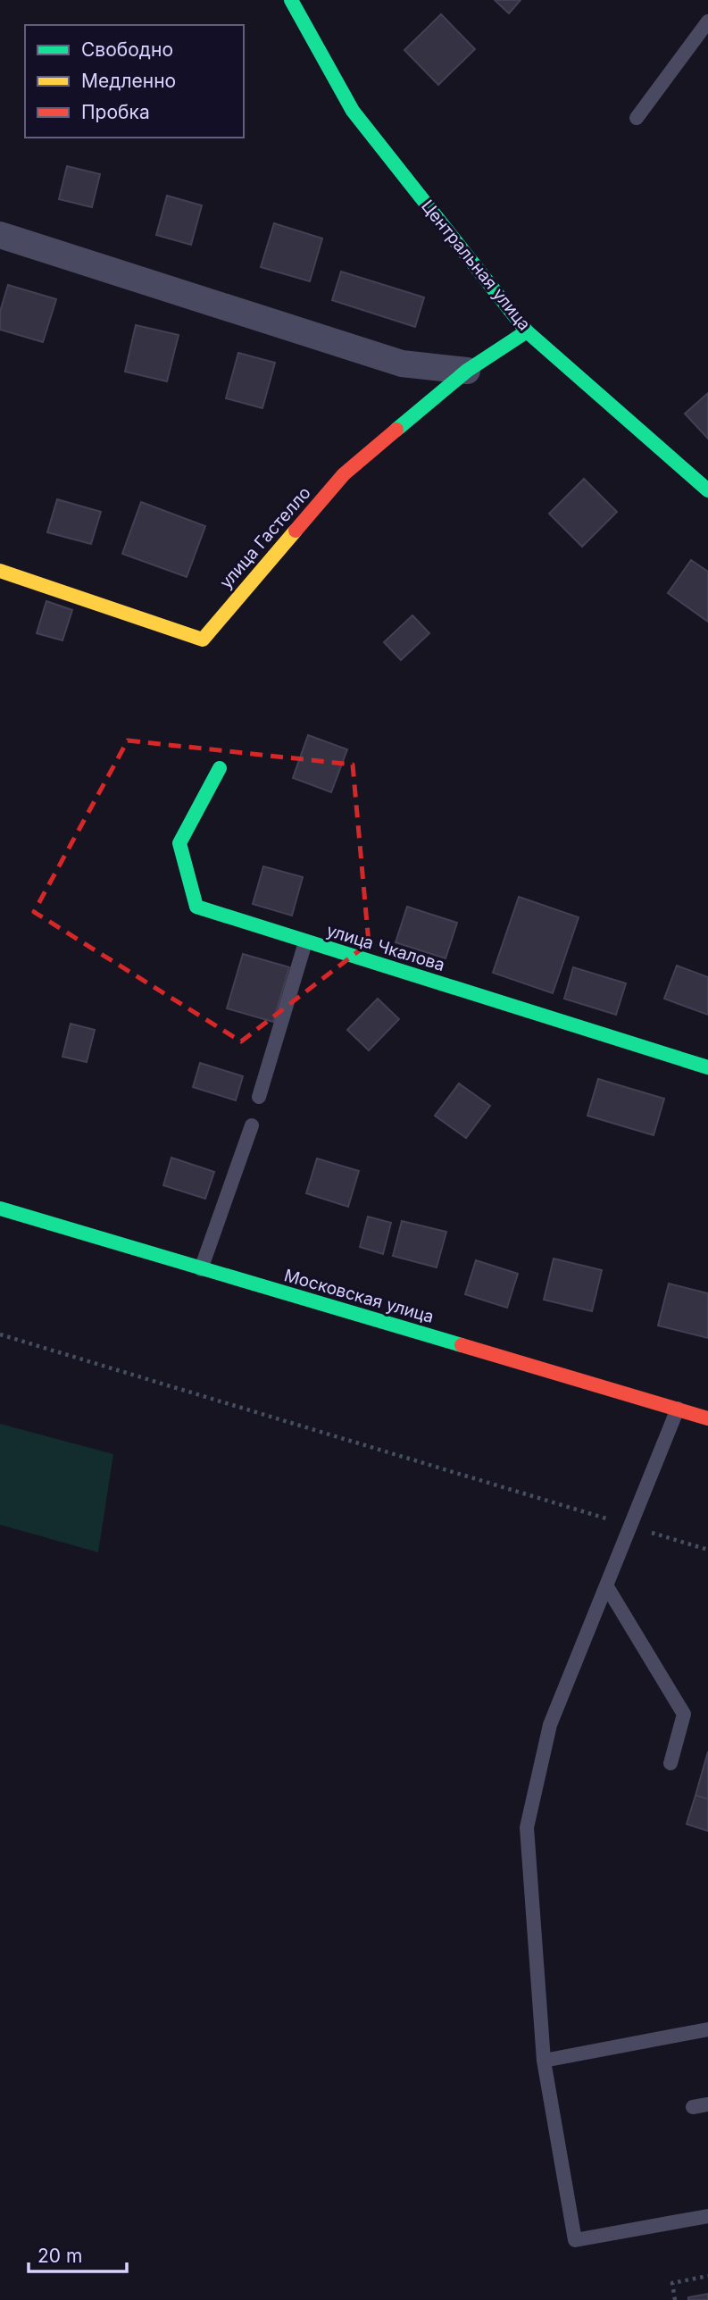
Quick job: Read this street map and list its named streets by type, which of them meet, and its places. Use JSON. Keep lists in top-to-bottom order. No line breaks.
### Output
{"streets":{"street":["Центральная улица","улица Гастелло","улица Чкалова","Московская улица"]},"crossings":[["Центральная улица","улица Гастелло"]],"legend":["Свободно","Медленно","Пробка"],"scale_bar":"20 m"}
